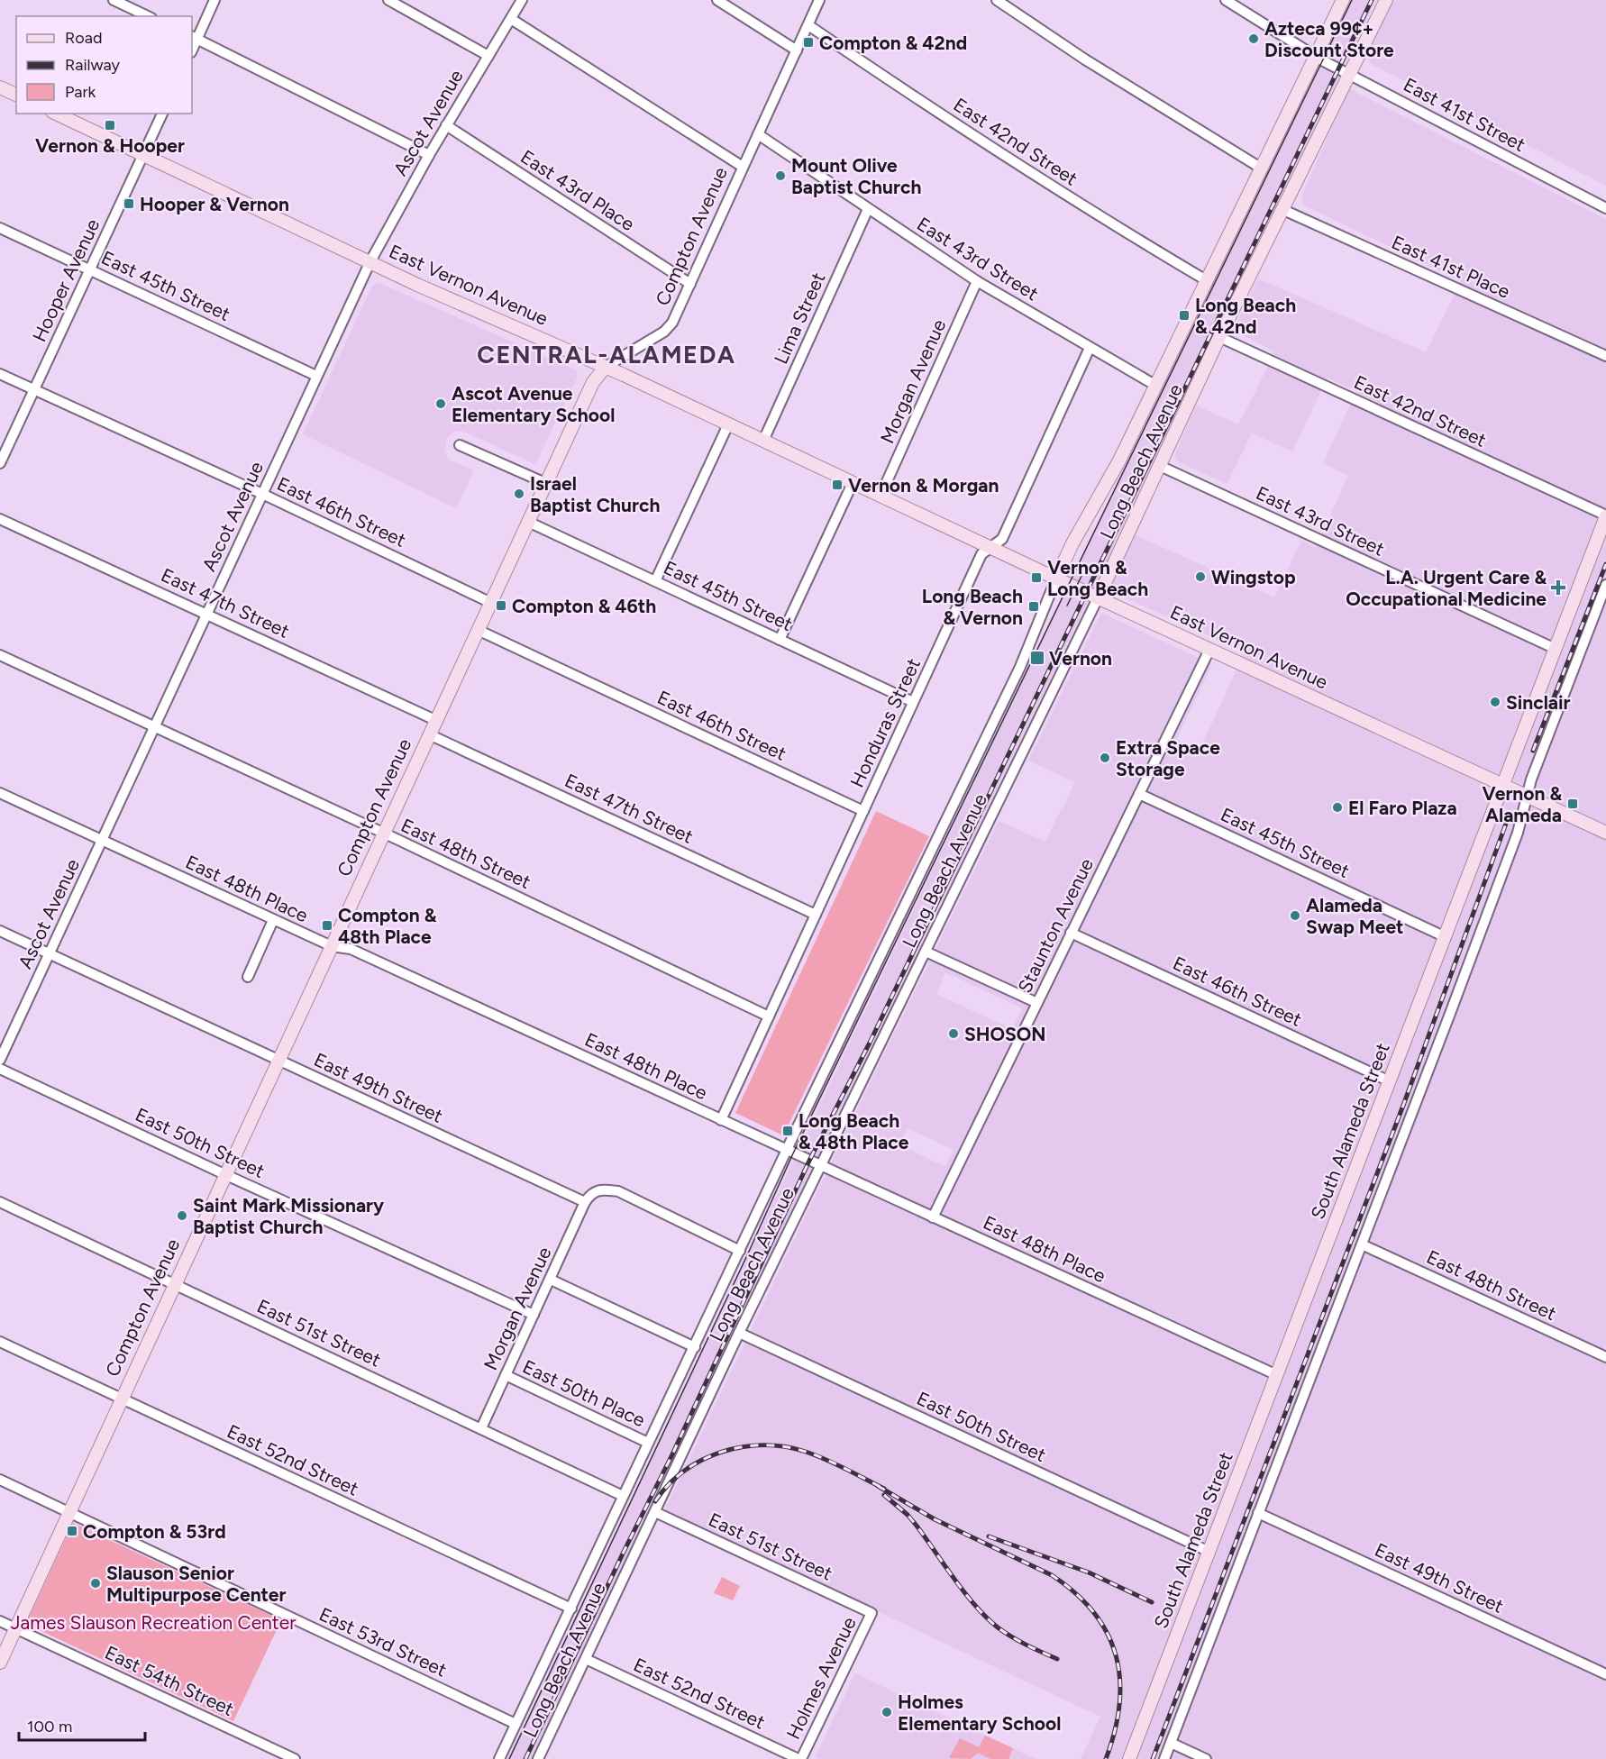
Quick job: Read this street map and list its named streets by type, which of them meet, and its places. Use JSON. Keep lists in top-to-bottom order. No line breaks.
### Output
{"streets":{"main road":["Compton Avenue","East Vernon Avenue","Long Beach Avenue","South Alameda Street"],"street":["East 41st Street","Ascot Avenue","East 42nd Street","East 43rd Place","East 43rd Street","East 41st Place","Hooper Avenue","East 45th Street","Lima Street","Morgan Avenue","East 46th Street","East 47th Street","Honduras Street","East 48th Street","East 48th Place","Staunton Avenue","East 49th Street","East 50th Street","East 51st Street","East 50th Place","East 52nd Street","East 53rd Street","Holmes Avenue","East 54th Street"]},"crossings":[["East 41st Street","Long Beach Avenue"],["Ascot Avenue","East 43rd Place"],["Ascot Avenue","East Vernon Avenue"],["Ascot Avenue","East 45th Street"],["Ascot Avenue","East 46th Street"],["Ascot Avenue","East 47th Street"],["Ascot Avenue","East 48th Street"],["Ascot Avenue","East 48th Place"],["Ascot Avenue","East 49th Street"],["East 42nd Street","Compton Avenue"],["East 42nd Street","Long Beach Avenue"],["East 42nd Street","South Alameda Street"],["East 43rd Place","Compton Avenue"],["Compton Avenue","East 43rd Street"],["Compton Avenue","East Vernon Avenue"],["Compton Avenue","East 45th Street"],["Compton Avenue","East 46th Street"],["Compton Avenue","East 47th Street"],["Compton Avenue","East 48th Street"],["Compton Avenue","East 48th Place"],["Compton Avenue","East 49th Street"],["Compton Avenue","East 50th Street"],["Compton Avenue","East 51st Street"],["Compton Avenue","East 52nd Street"],["Compton Avenue","East 53rd Street"],["Compton Avenue","East 54th Street"],["East 43rd Street","Lima Street"],["East 43rd Street","Morgan Avenue"],["East 43rd Street","Long Beach Avenue"],["East 43rd Street","Honduras Street"],["East 43rd Street","South Alameda Street"],["East 41st Place","Long Beach Avenue"],["Hooper Avenue","East Vernon Avenue"],["Hooper Avenue","East 45th Street"],["Hooper Avenue","East 46th Street"],["East Vernon Avenue","Lima Street"],["East Vernon Avenue","Morgan Avenue"],["East Vernon Avenue","Long Beach Avenue"],["East Vernon Avenue","Honduras Street"],["East Vernon Avenue","Staunton Avenue"],["East Vernon Avenue","South Alameda Street"],["East 45th Street","Honduras Street"],["East 45th Street","Staunton Avenue"],["East 45th Street","South Alameda Street"],["Morgan Avenue","East 49th Street"],["Morgan Avenue","East 50th Street"],["Morgan Avenue","East 51st Street"],["Morgan Avenue","East 50th Place"],["Long Beach Avenue","East 48th Place"],["Long Beach Avenue","East 50th Street"],["Long Beach Avenue","East 51st Street"],["Long Beach Avenue","East 50th Place"],["Long Beach Avenue","East 52nd Street"],["Long Beach Avenue","East 53rd Street"],["East 46th Street","Honduras Street"],["East 46th Street","Staunton Avenue"],["East 46th Street","South Alameda Street"],["East 47th Street","Honduras Street"],["Honduras Street","East 48th Street"],["Honduras Street","East 48th Place"],["East 48th Place","Staunton Avenue"],["East 48th Place","South Alameda Street"],["South Alameda Street","East 50th Street"],["East 51st Street","Holmes Avenue"],["East 52nd Street","Holmes Avenue"]],"districts":["CENTRAL-ALAMEDA"],"parks":["James Slauson Recreation Center"],"places":{"other":["Azteca 99¢+ Discount Store","Mount Olive Baptist Church","Ascot Avenue Elementary School","Israel Baptist Church","Wingstop","Sinclair","Extra Space Storage","El Faro Plaza","Alameda Swap Meet","SHOSON","Saint Mark Missionary Baptist Church","Slauson Senior Multipurpose Center","Holmes Elementary School"],"transit":["Compton & 42nd","Vernon & Hooper","Hooper & Vernon","Long Beach & 42nd","Vernon & Morgan","Vernon & Long Beach","Compton & 46th","Long Beach & Vernon","Vernon","Vernon & Alameda","Compton & 48th Place","Long Beach & 48th Place","Compton & 53rd"],"health":["L.A. Urgent Care & Occupational Medicine"]},"legend":["Road","Railway","Park"],"scale_bar":"100 m"}
